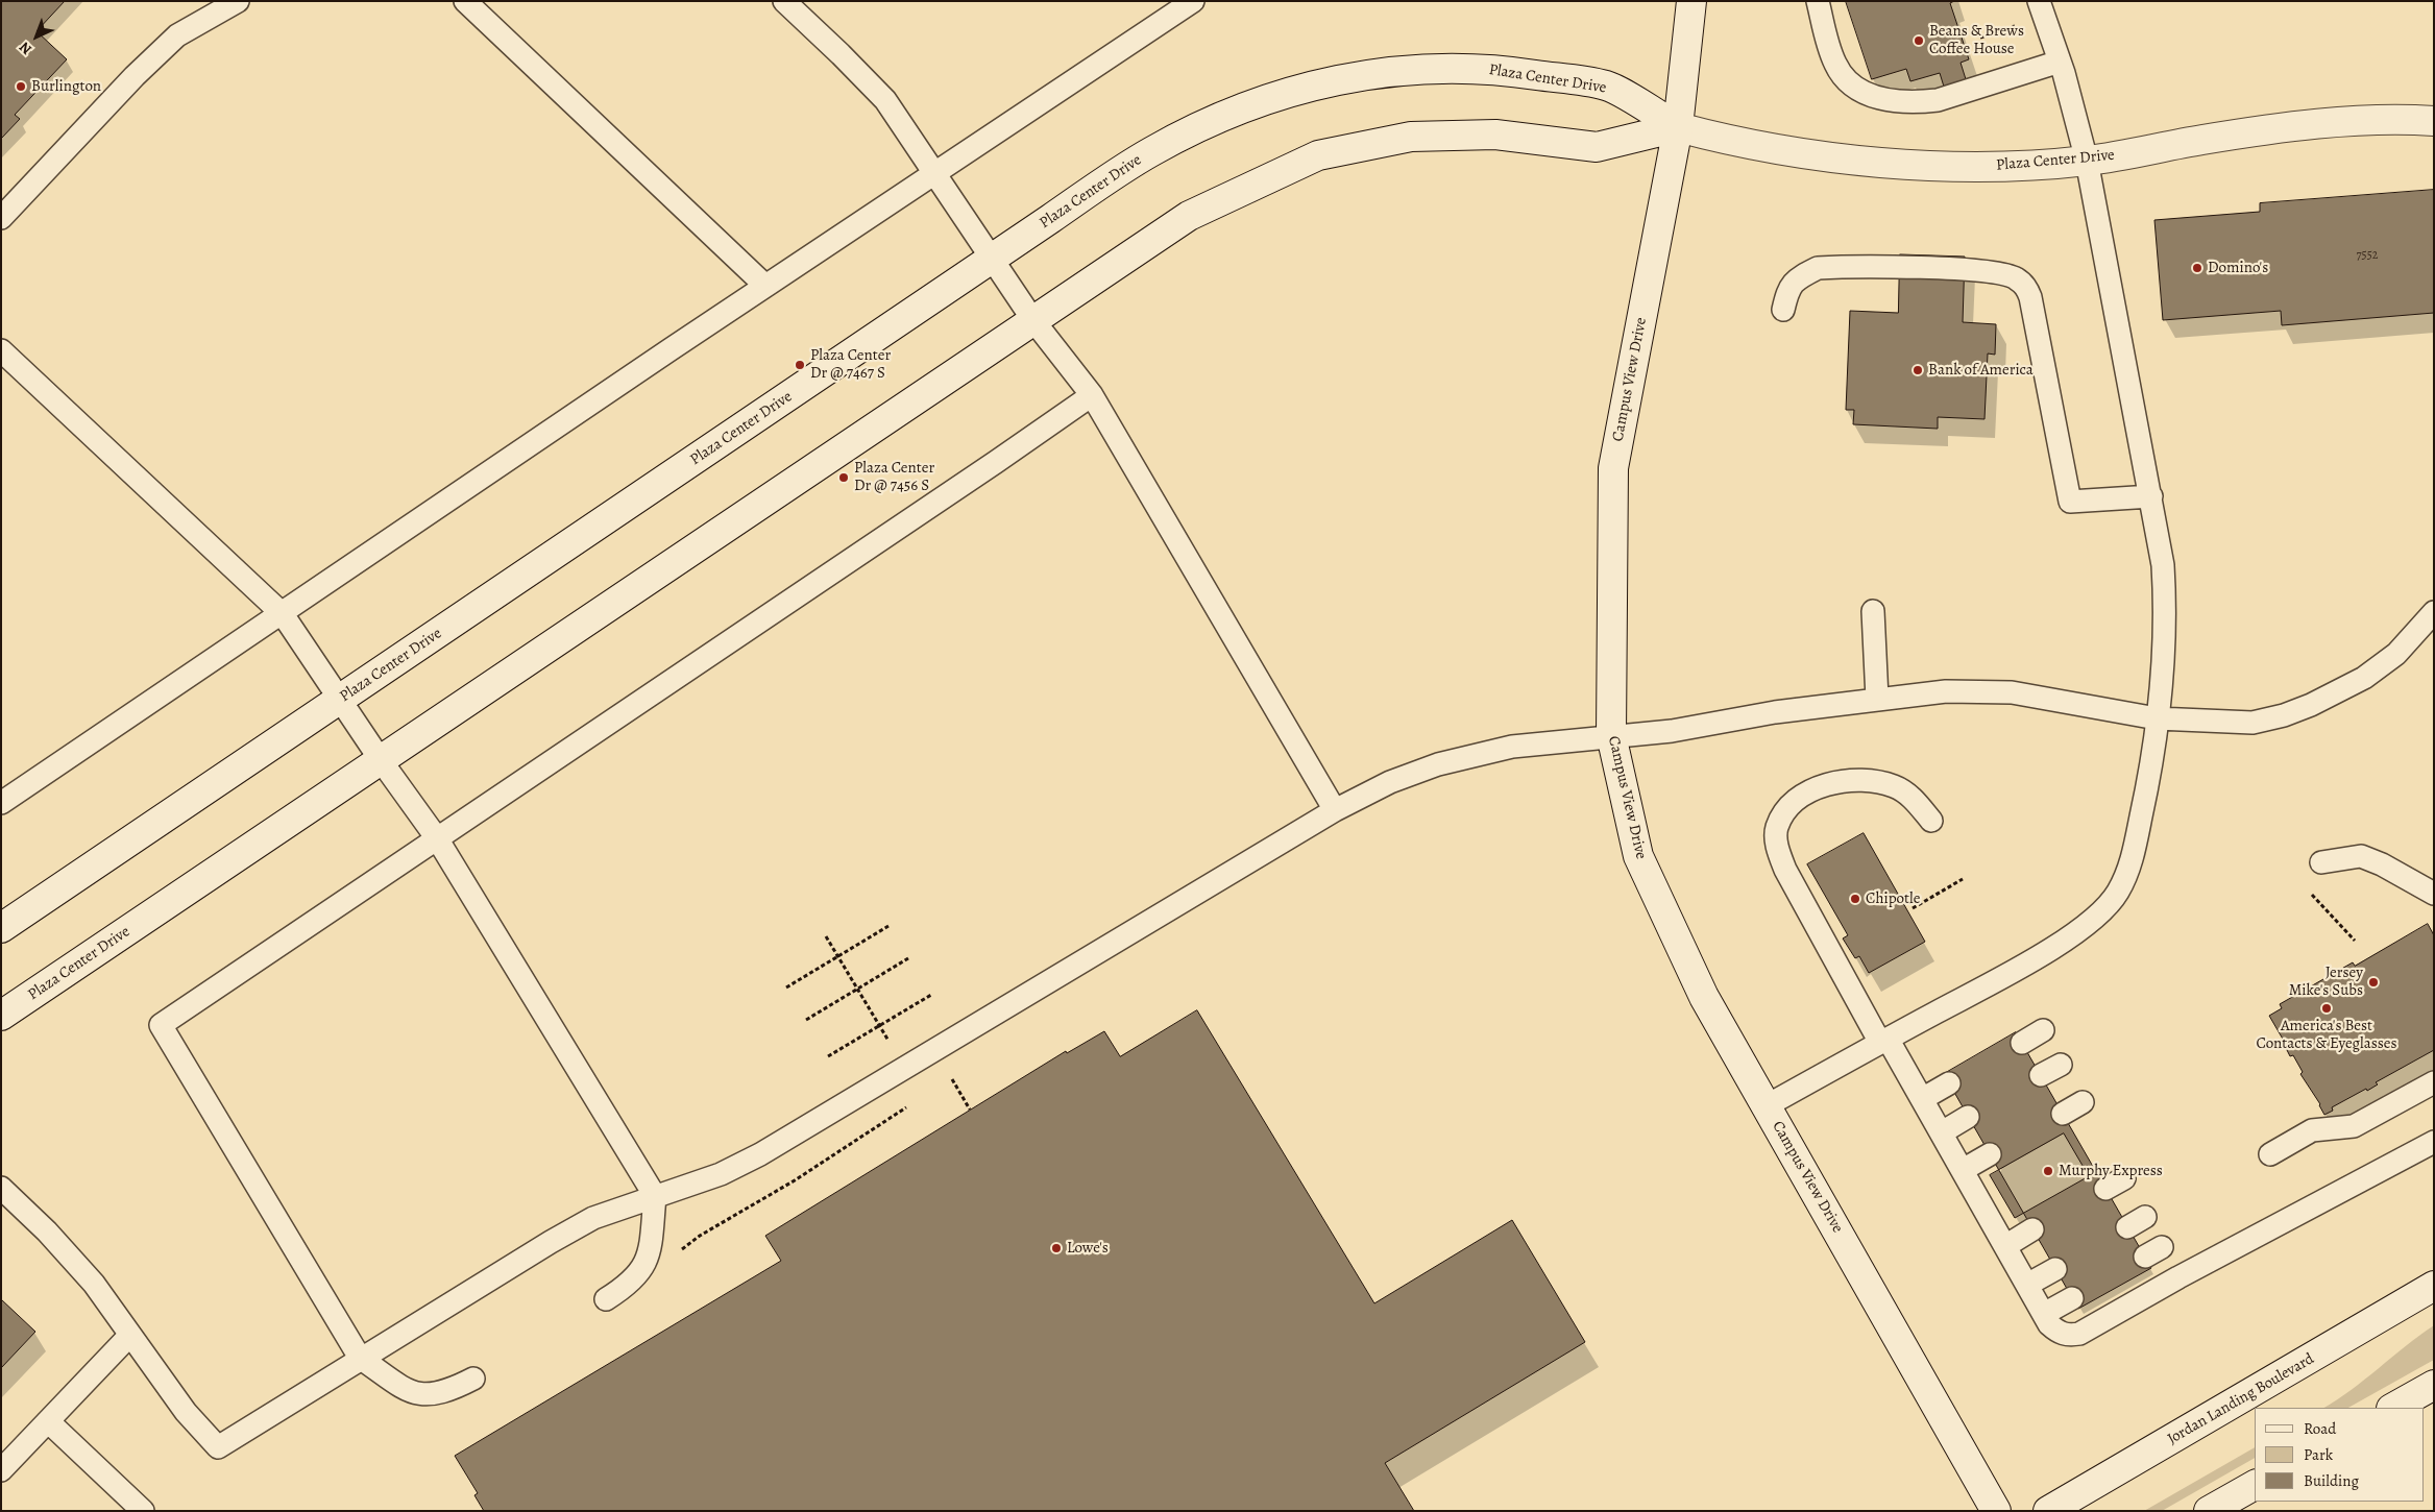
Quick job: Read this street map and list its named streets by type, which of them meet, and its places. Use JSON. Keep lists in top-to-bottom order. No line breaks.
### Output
{"streets":{"street":["Plaza Center Drive","Campus View Drive","Jordan Landing Boulevard"]},"crossings":[["Plaza Center Drive","Campus View Drive"]],"places":["Beans & Brews Coffee House","Burlington","Domino's","Plaza Center Dr @ 7467 S","Bank of America","Plaza Center Dr @ 7456 S","Chipotle","Jersey Mike's Subs","America's Best Contacts & Eyeglasses","Murphy Express","Lowe's"],"house_numbers":["7552"],"legend":["Road","Park","Building"],"north":"bottom left"}
